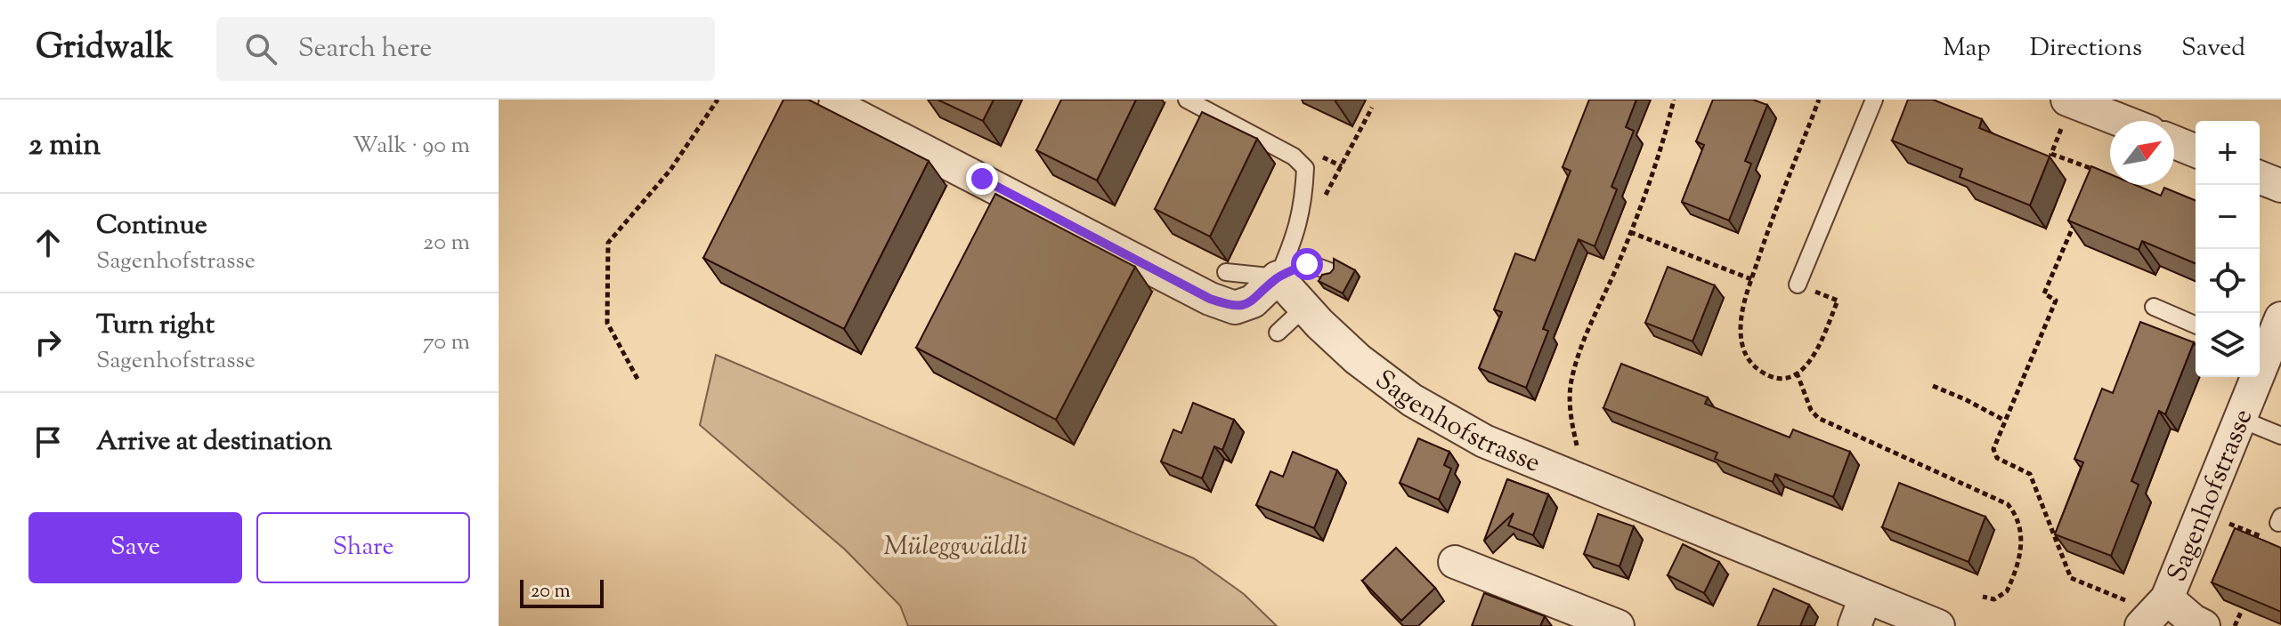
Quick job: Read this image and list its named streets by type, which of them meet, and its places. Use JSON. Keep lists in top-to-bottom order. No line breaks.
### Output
{"streets":{"street":["Sagenhofstrasse"]},"parks":["Müleggwäldli"],"scale_bar":"20 m","north":"top right","page":{"header":"Gridwalk","search":"Search here","nav":["Map","Directions","Saved"],"heading":["2 min","Walk · 90 m"],"map_buttons":["+","−"],"list":[["Continue","Sagenhofstrasse","20 m"],["Turn right","Sagenhofstrasse","70 m"],"Arrive at destination"],"buttons":["Save","Share"],"scale":"20 m"}}
